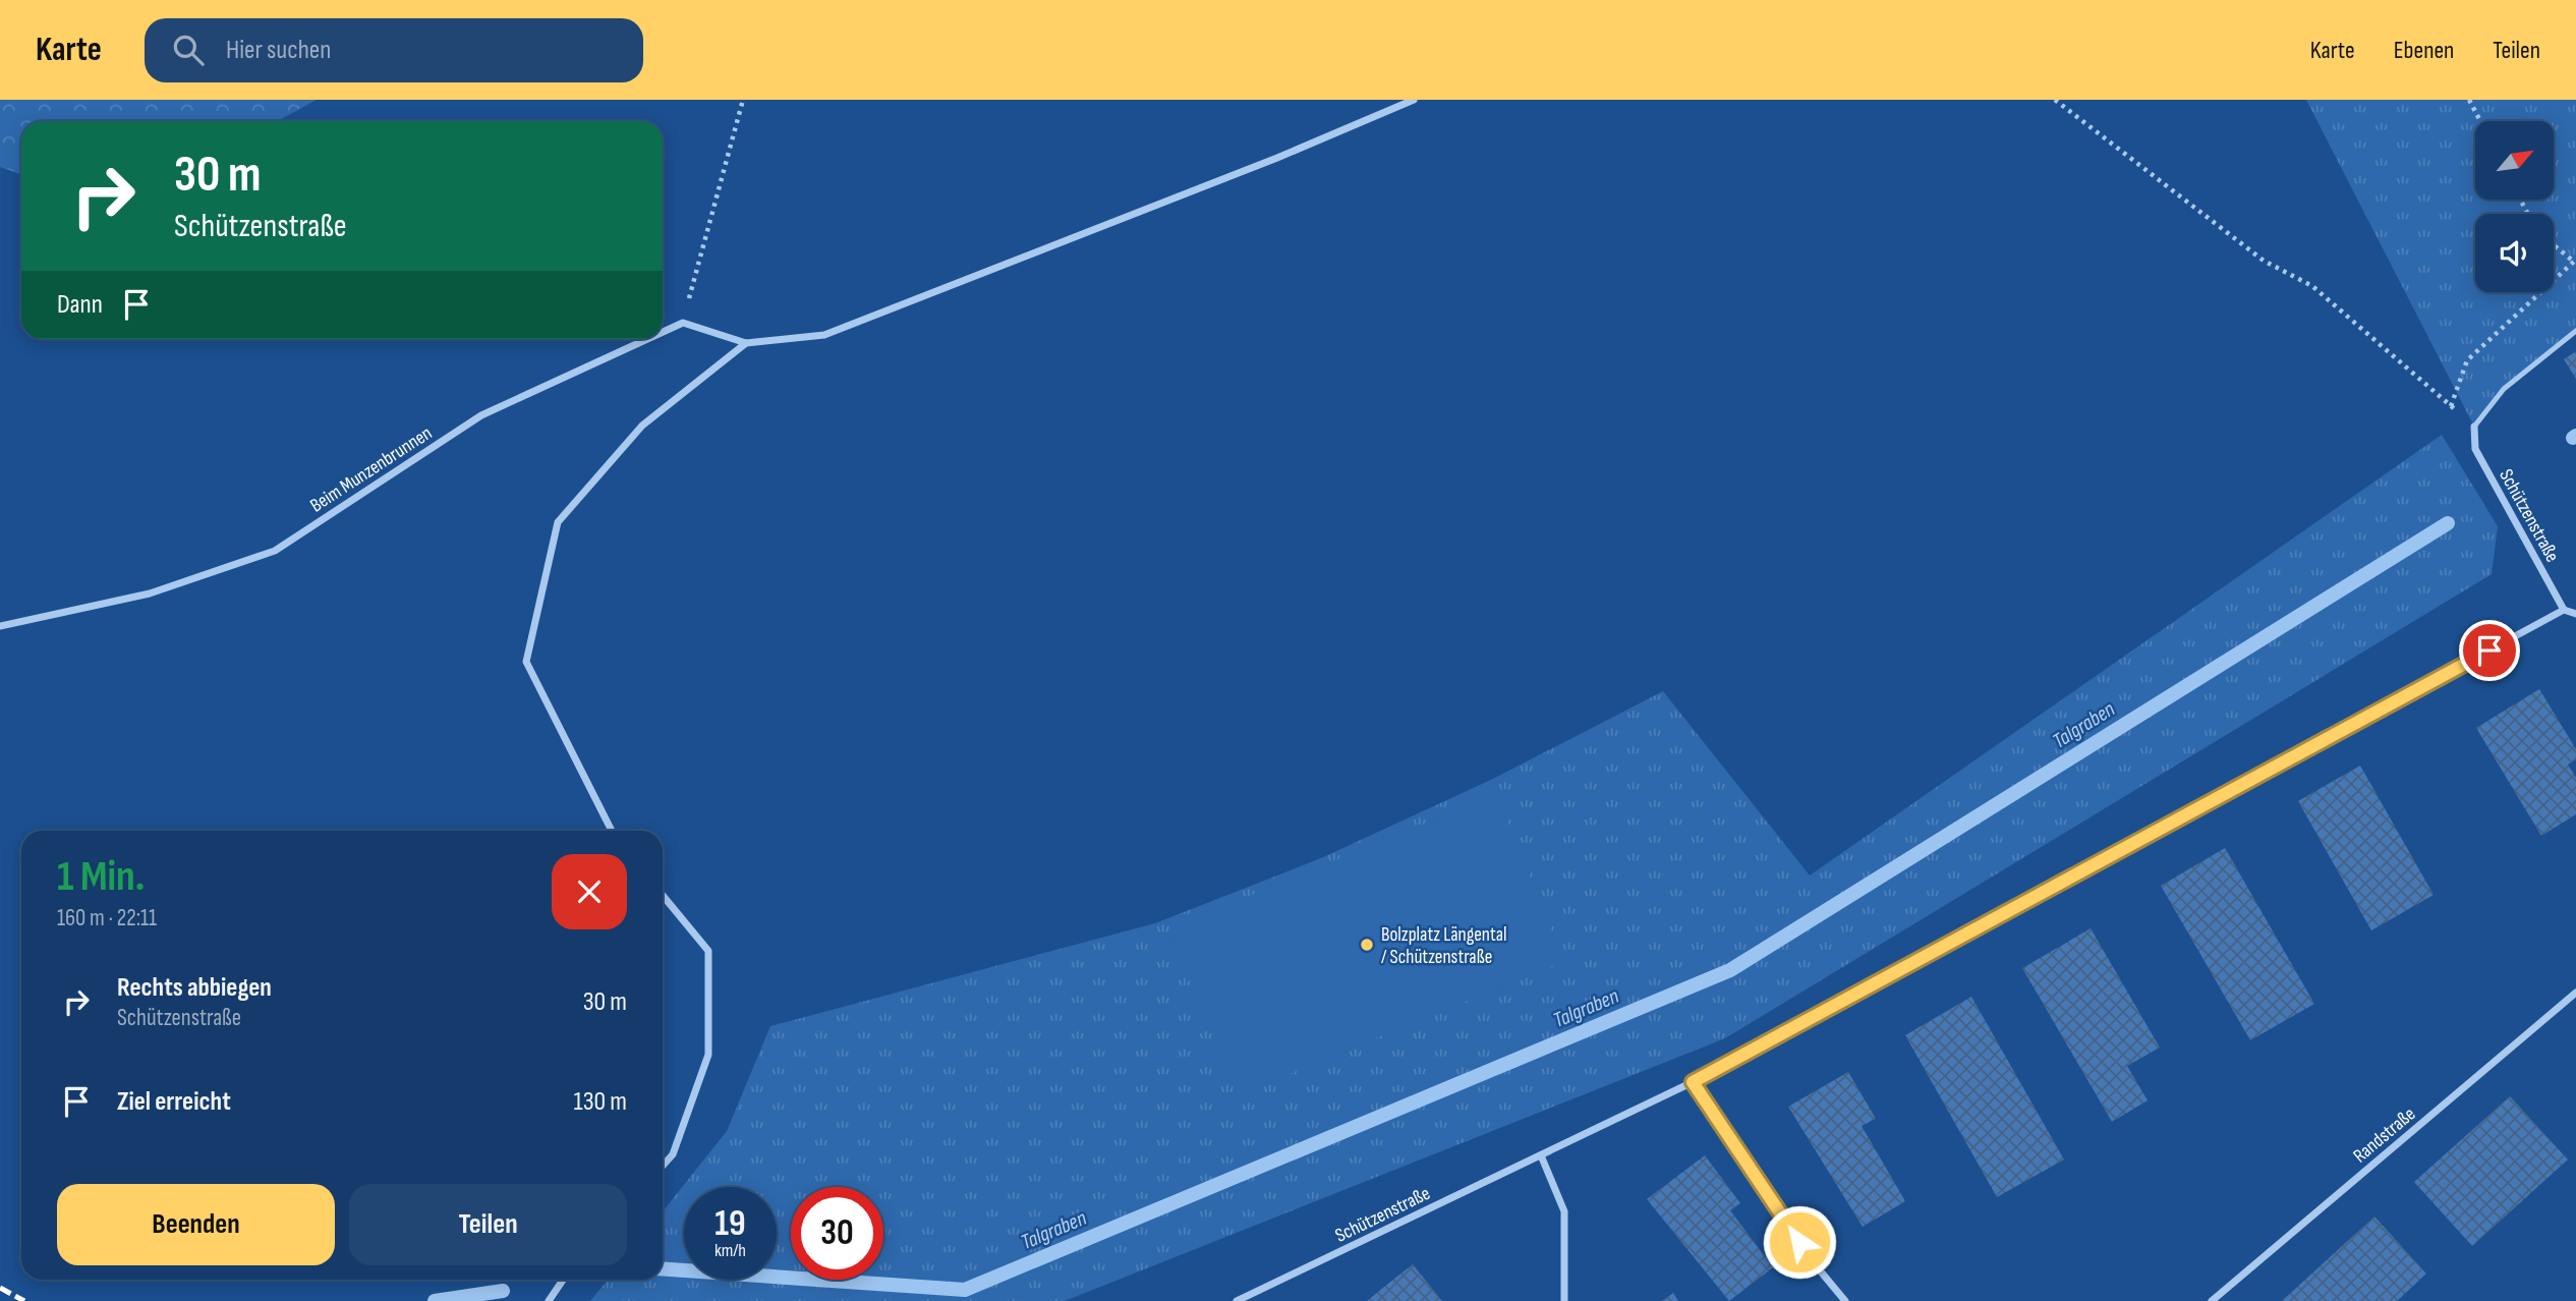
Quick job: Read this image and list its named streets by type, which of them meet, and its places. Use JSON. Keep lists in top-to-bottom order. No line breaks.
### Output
{"streets":{"street":["Beim Munzenbrunnen","Schützenstraße","Randstraße"]},"water":["Talgraben"],"places":["Bolzplatz Längental / Schützenstraße"],"north":"top right","page":{"header":"Karte","search":"Hier suchen","nav":["Karte","Ebenen","Teilen"],"turn":["30 m","Schützenstraße"],"then":"Dann","heading":["1 Min.","160 m · 22:11"],"list":[{"name":"Rechts abbiegen","note":"Schützenstraße","value":"30 m"},{"name":"Ziel erreicht","value":"130 m"}],"buttons":["Beenden","Teilen"],"speed":"19 km/h","limit":"30"}}
